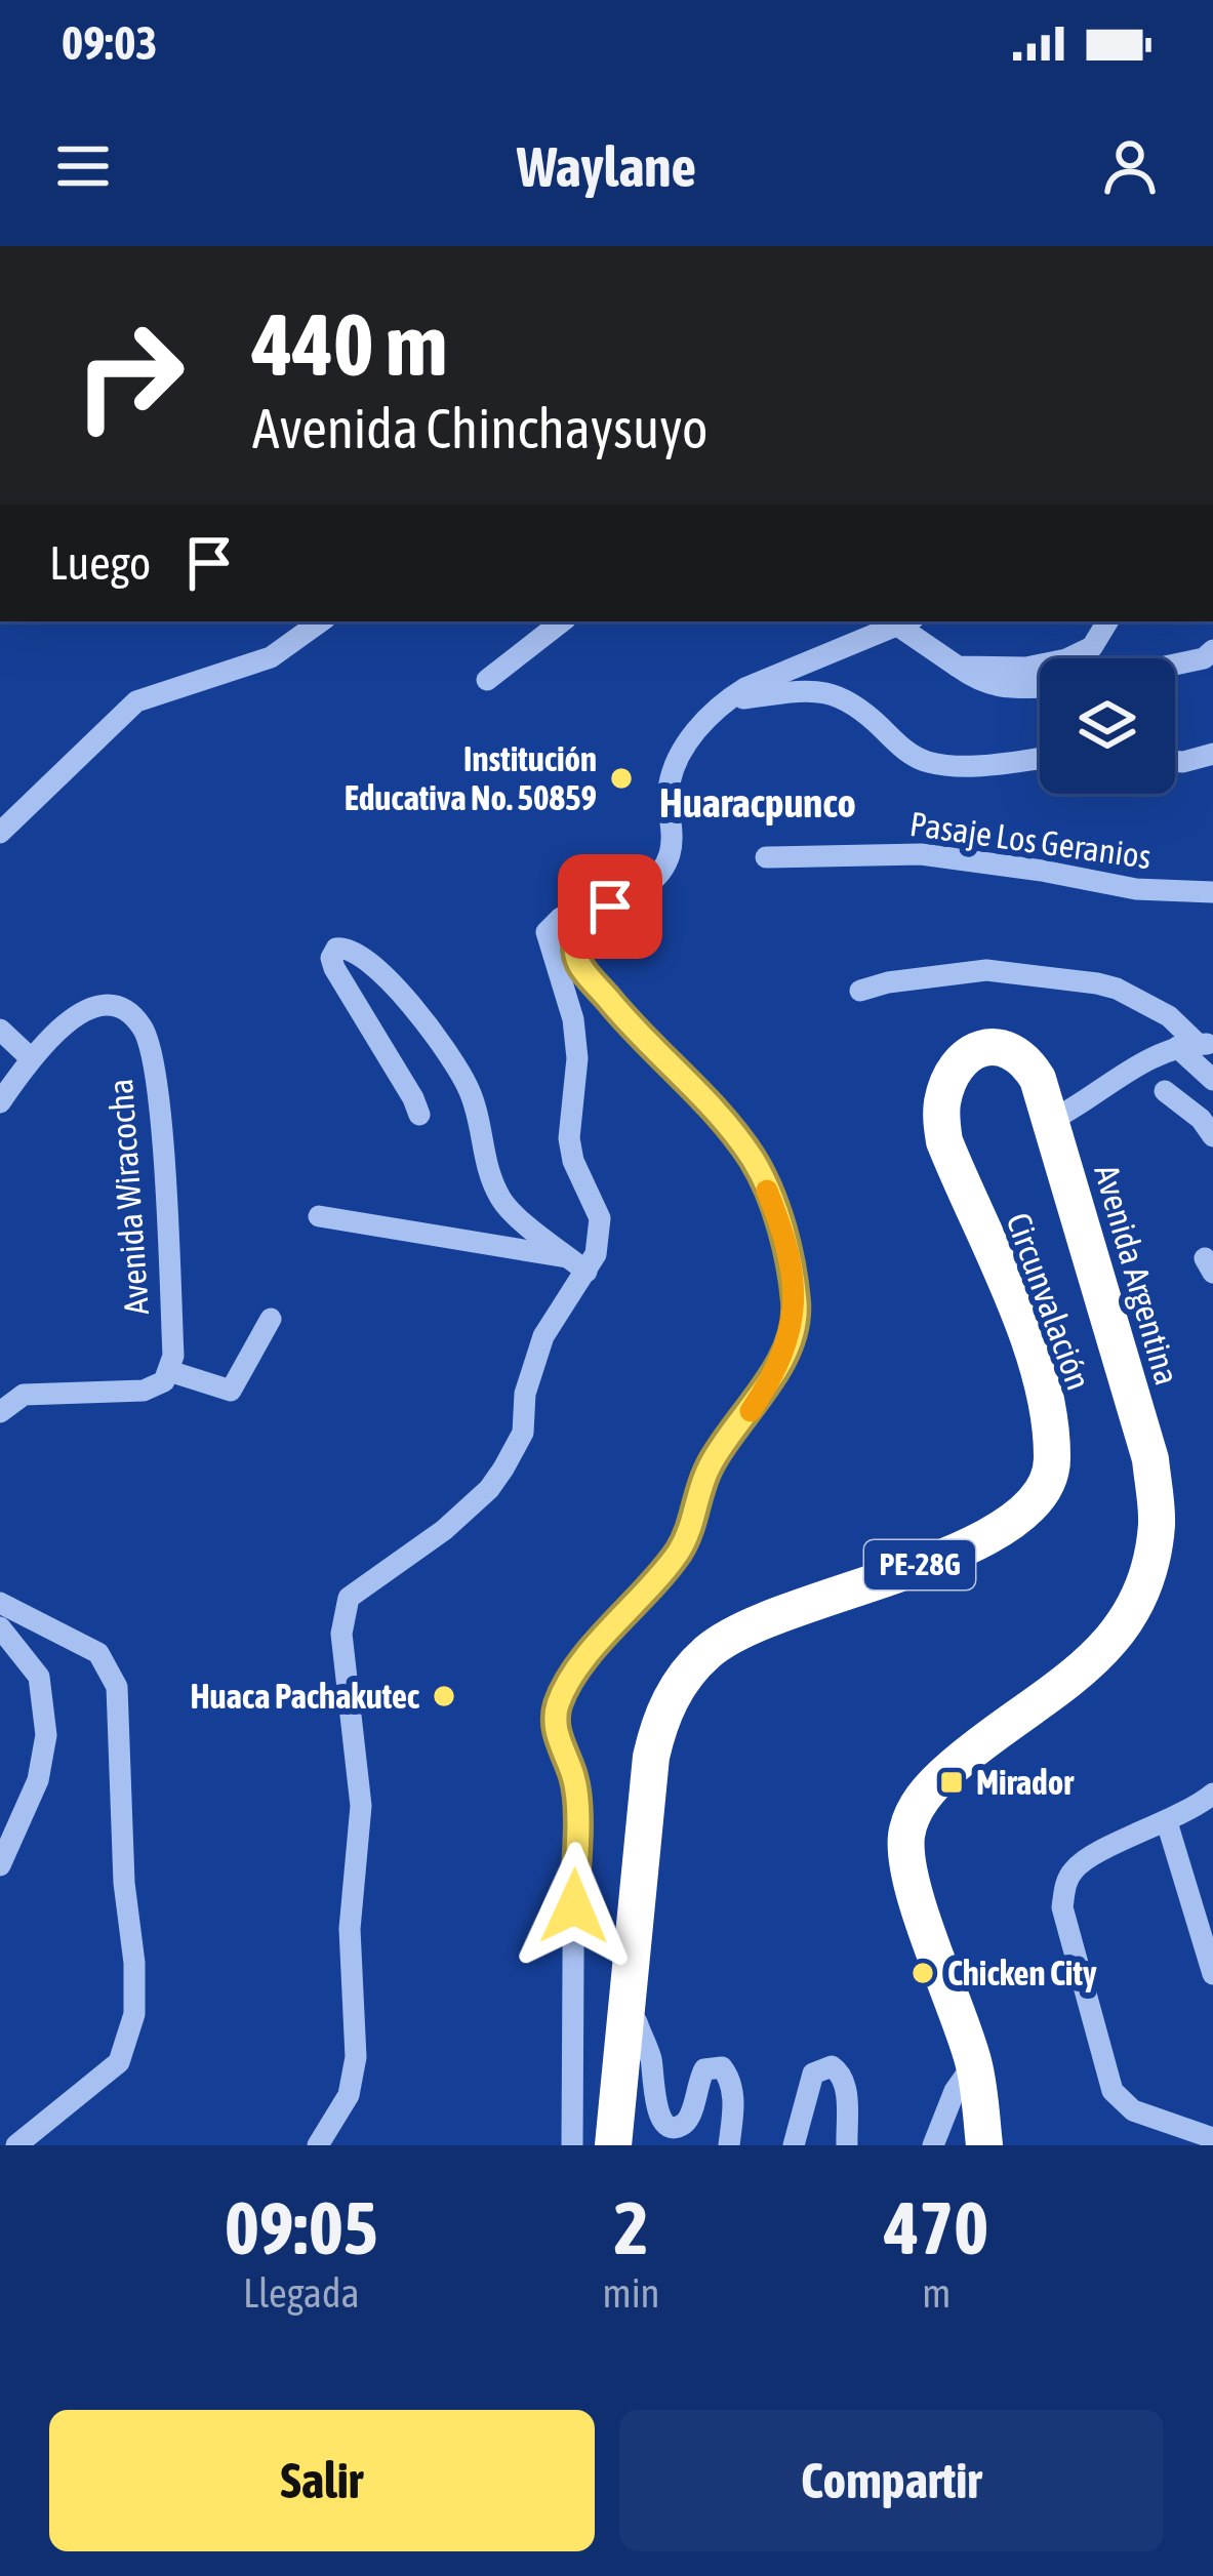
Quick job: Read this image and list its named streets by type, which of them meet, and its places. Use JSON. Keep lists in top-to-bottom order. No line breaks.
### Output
{"streets":{"highway":["Avenida Argentina","Circunvalación","PE-28G"],"street":["Pasaje Los Geranios","Avenida Wiracocha"]},"crossings":[["Avenida Argentina","Circunvalación"]],"districts":["Huaracpunco"],"places":{"other":["Institución Educativa No. 50859","Huaca Pachakutec","Chicken City"],"transit":["Mirador"]},"page":{"status":"09:03","header":"Waylane","turn":["440 m","Avenida Chinchaysuyo"],"then":"Luego","eta":["09:05","Llegada","2","min","470","m"],"buttons":["Salir","Compartir"]}}
